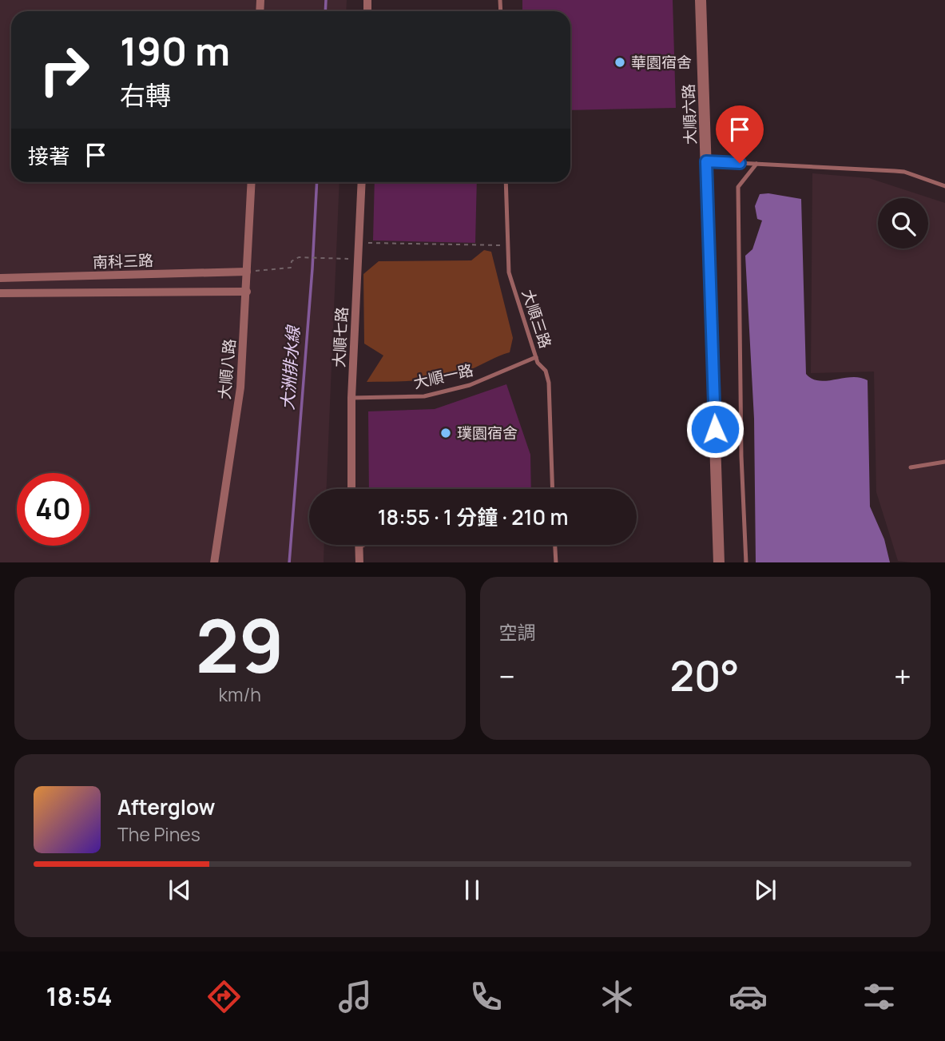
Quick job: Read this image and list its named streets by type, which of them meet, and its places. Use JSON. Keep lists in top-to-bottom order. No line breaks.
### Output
{"streets":{"street":["大順六路","南科三路","大順七路","大順八路"],"lane":["大順三路","大順一路"]},"crossings":[["南科三路","大順八路"],["大順三路","大順一路"],["大順七路","大順一路"]],"water":["大洲排水線"],"places":["華園宿舍","璞園宿舍"],"page":{"turn":["190 m","右轉"],"then":"接著","limit":"40","trip":"18:55 · 1 分鐘 · 210 m","tile":[["29","km/h"],"空調"],"heat":["−","20°","+"],"song":["Afterglow","The Pines"],"tabs":"18:54"}}
